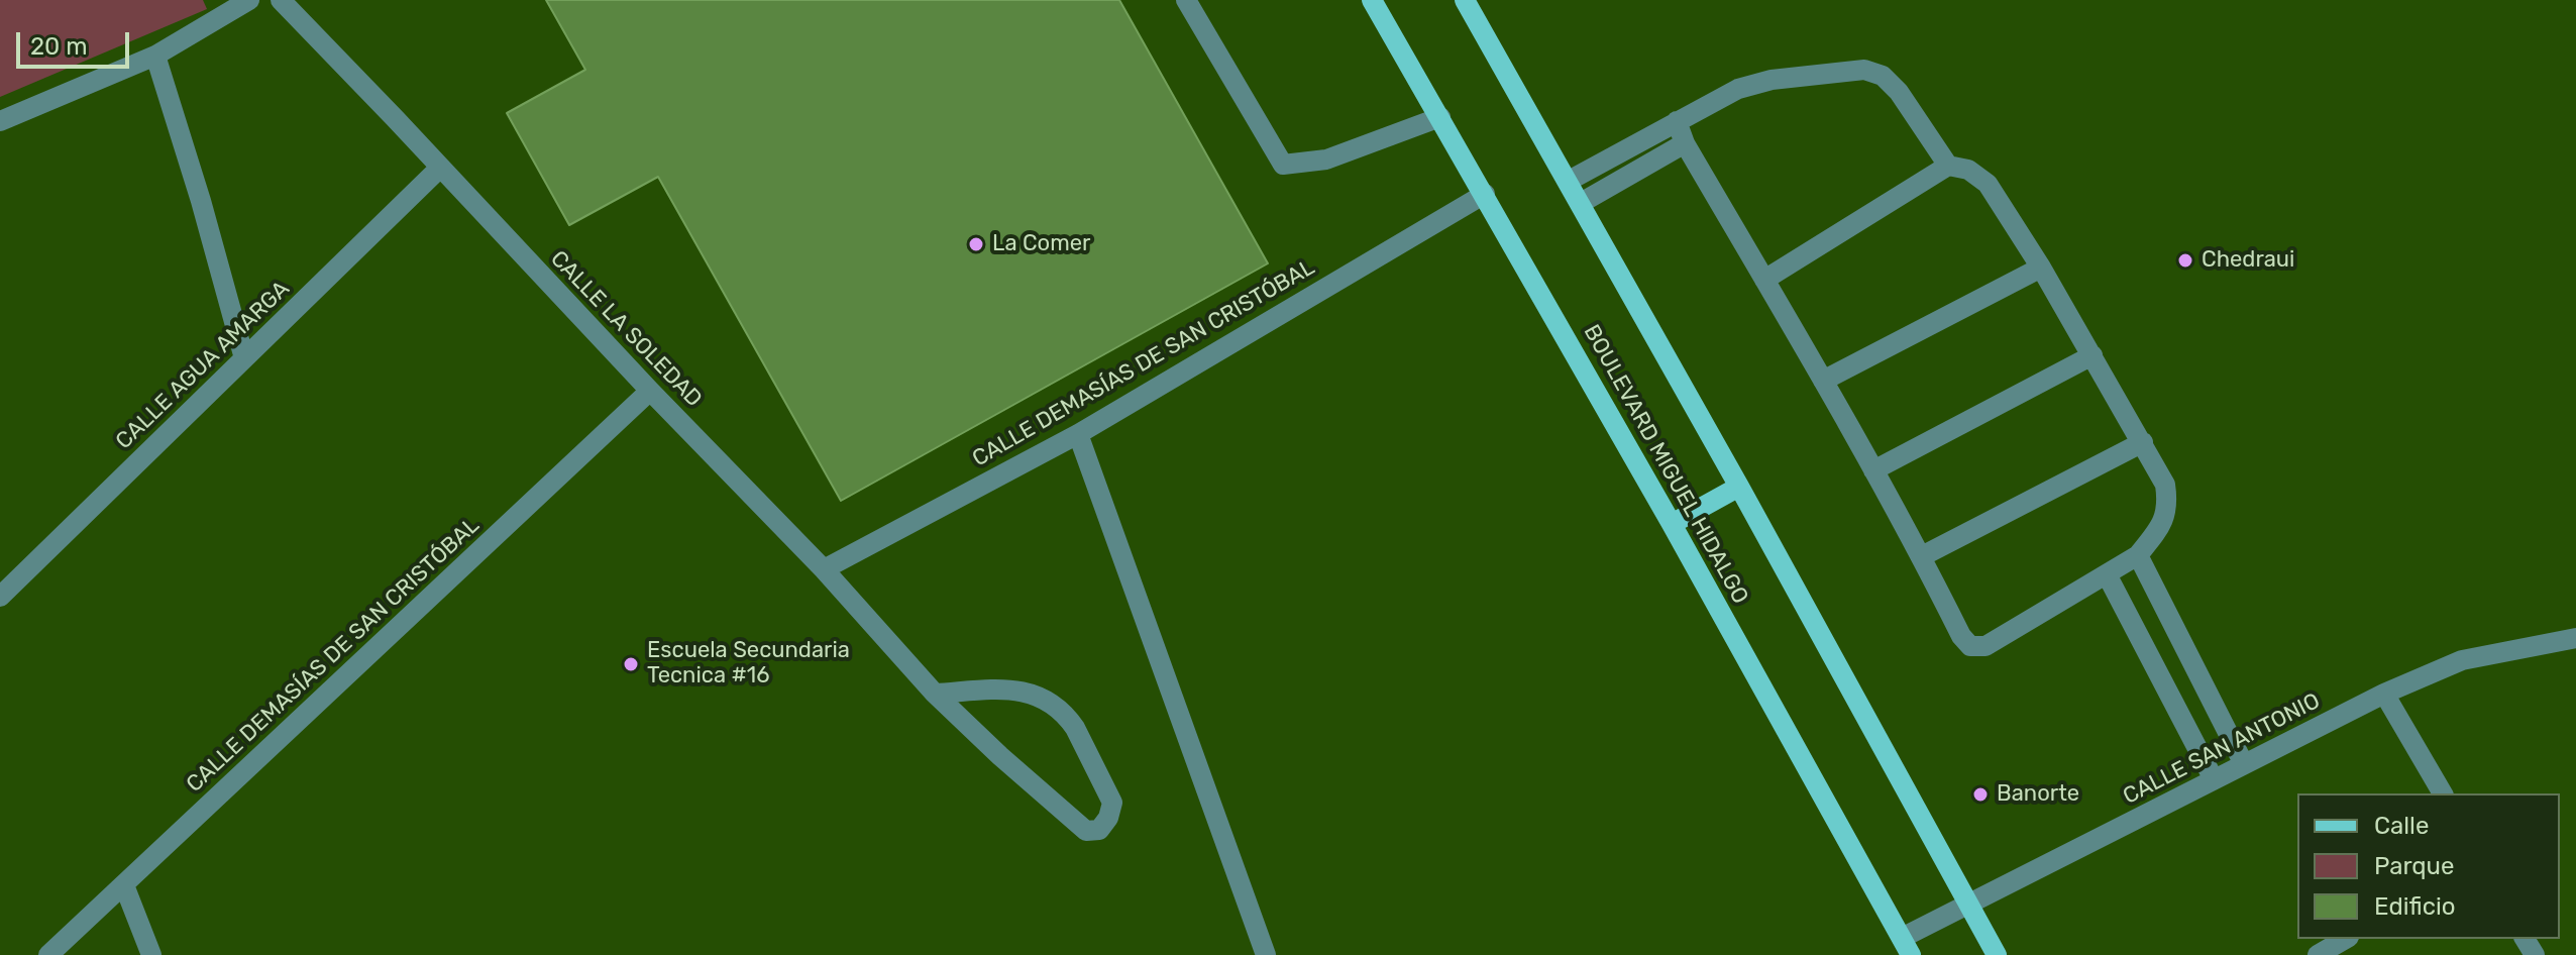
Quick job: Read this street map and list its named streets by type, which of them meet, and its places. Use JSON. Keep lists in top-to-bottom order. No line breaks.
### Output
{"streets":{"main road":["BOULEVARD MIGUEL HIDALGO"],"street":["CALLE LA SOLEDAD","CALLE DEMASÍAS DE SAN CRISTÓBAL","CALLE AGUA AMARGA","CALLE SAN ANTONIO"]},"crossings":[["CALLE LA SOLEDAD","CALLE DEMASÍAS DE SAN CRISTÓBAL"],["CALLE LA SOLEDAD","CALLE AGUA AMARGA"],["CALLE DEMASÍAS DE SAN CRISTÓBAL","BOULEVARD MIGUEL HIDALGO"],["BOULEVARD MIGUEL HIDALGO","CALLE SAN ANTONIO"]],"places":["La Comer","Chedraui","Escuela Secundaria Tecnica #16","Banorte"],"legend":["Calle","Parque","Edificio"],"scale_bar":"20 m"}
